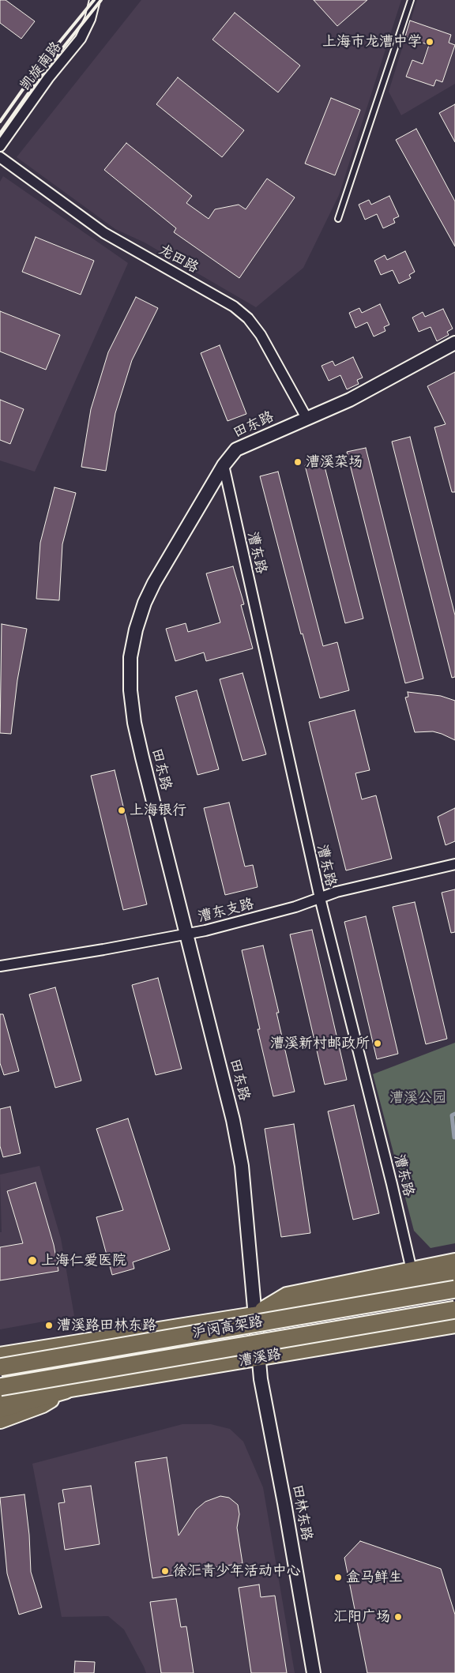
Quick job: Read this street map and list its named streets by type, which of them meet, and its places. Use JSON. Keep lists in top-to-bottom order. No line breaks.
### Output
{"streets":{"highway":["沪闵高架路"],"main road":["漕溪路"],"street":["凯旋南路","龙田路","田东路","漕东路","漕东支路","田林东路"]},"crossings":[["龙田路","田东路"],["田东路","漕东路"],["田东路","漕东支路"],["田东路","漕溪路"],["田东路","田林东路"],["漕东路","漕东支路"],["漕溪路","田林东路"]],"parks":["漕溪公园"],"places":["上海市龙漕中学","漕溪菜场","上海银行","漕溪新村邮政所","上海仁爱医院","漕溪路田林东路","徐汇青少年活动中心","盒马鲜生","汇阳广场"]}
